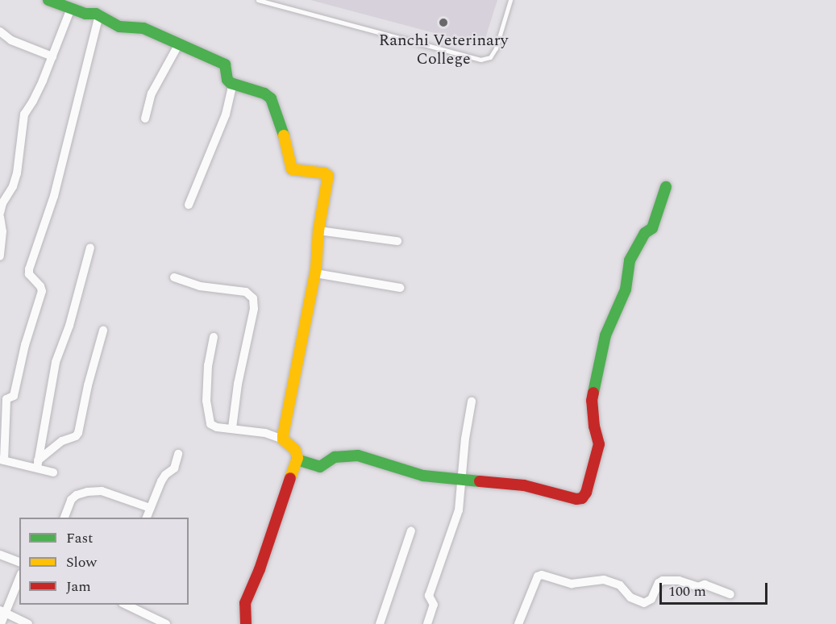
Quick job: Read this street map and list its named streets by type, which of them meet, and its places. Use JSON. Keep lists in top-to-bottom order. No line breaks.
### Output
{"places":["Ranchi Veterinary College"],"legend":["Fast","Slow","Jam"],"scale_bar":"100 m"}
